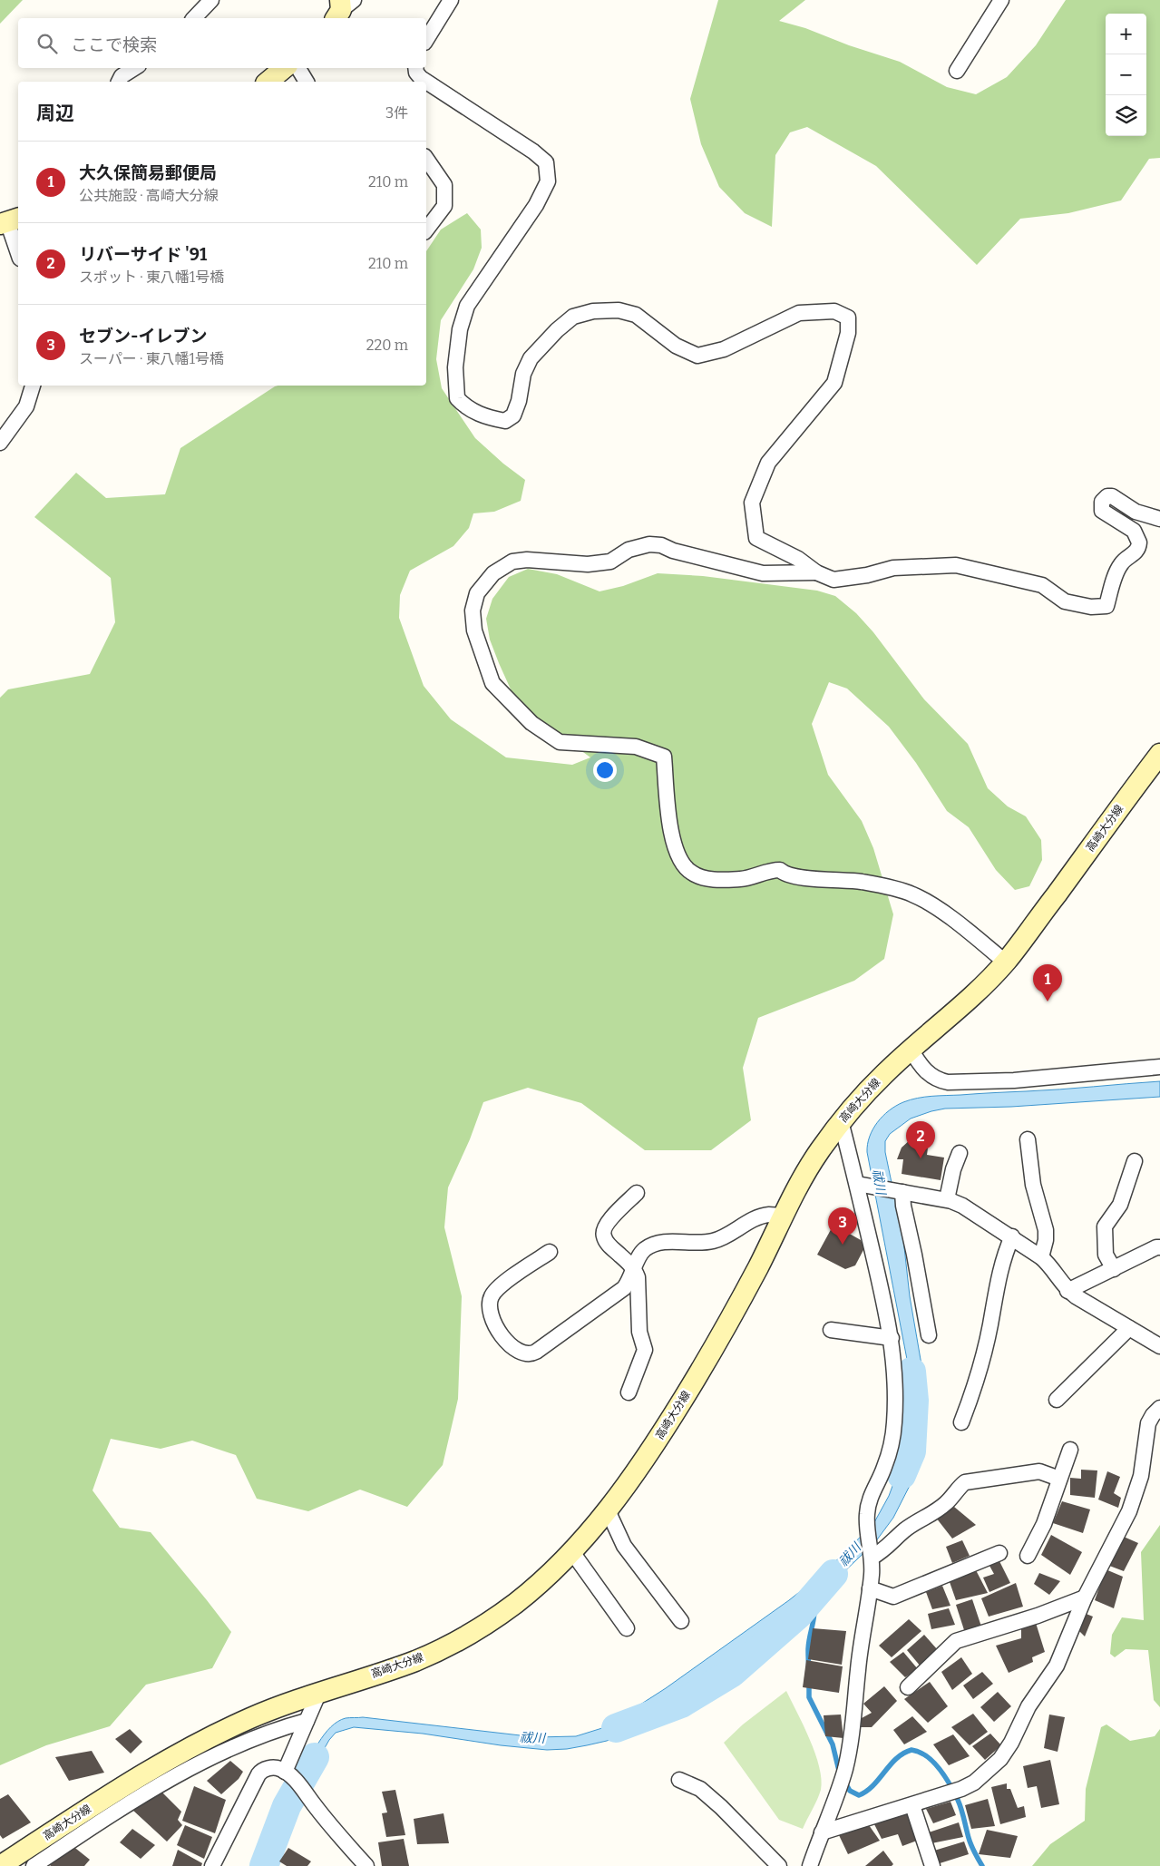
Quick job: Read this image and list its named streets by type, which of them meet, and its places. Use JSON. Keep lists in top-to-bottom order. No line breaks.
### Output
{"streets":{"main road":["高崎大分線"]},"water":["祓川"],"page":{"map_buttons":["+","−"],"search":"ここで検索","heading":["周辺","3件"],"list":[{"mark":"1","name":"大久保簡易郵便局","note":"公共施設 · 高崎大分線","value":"210 m"},{"mark":"2","name":"リバーサイド '91","note":"スポット · 東八幡1号橋","value":"210 m"},{"mark":"3","name":"セブン-イレブン","note":"スーパー · 東八幡1号橋","value":"220 m"}],"pins":["1","2","3"]}}
